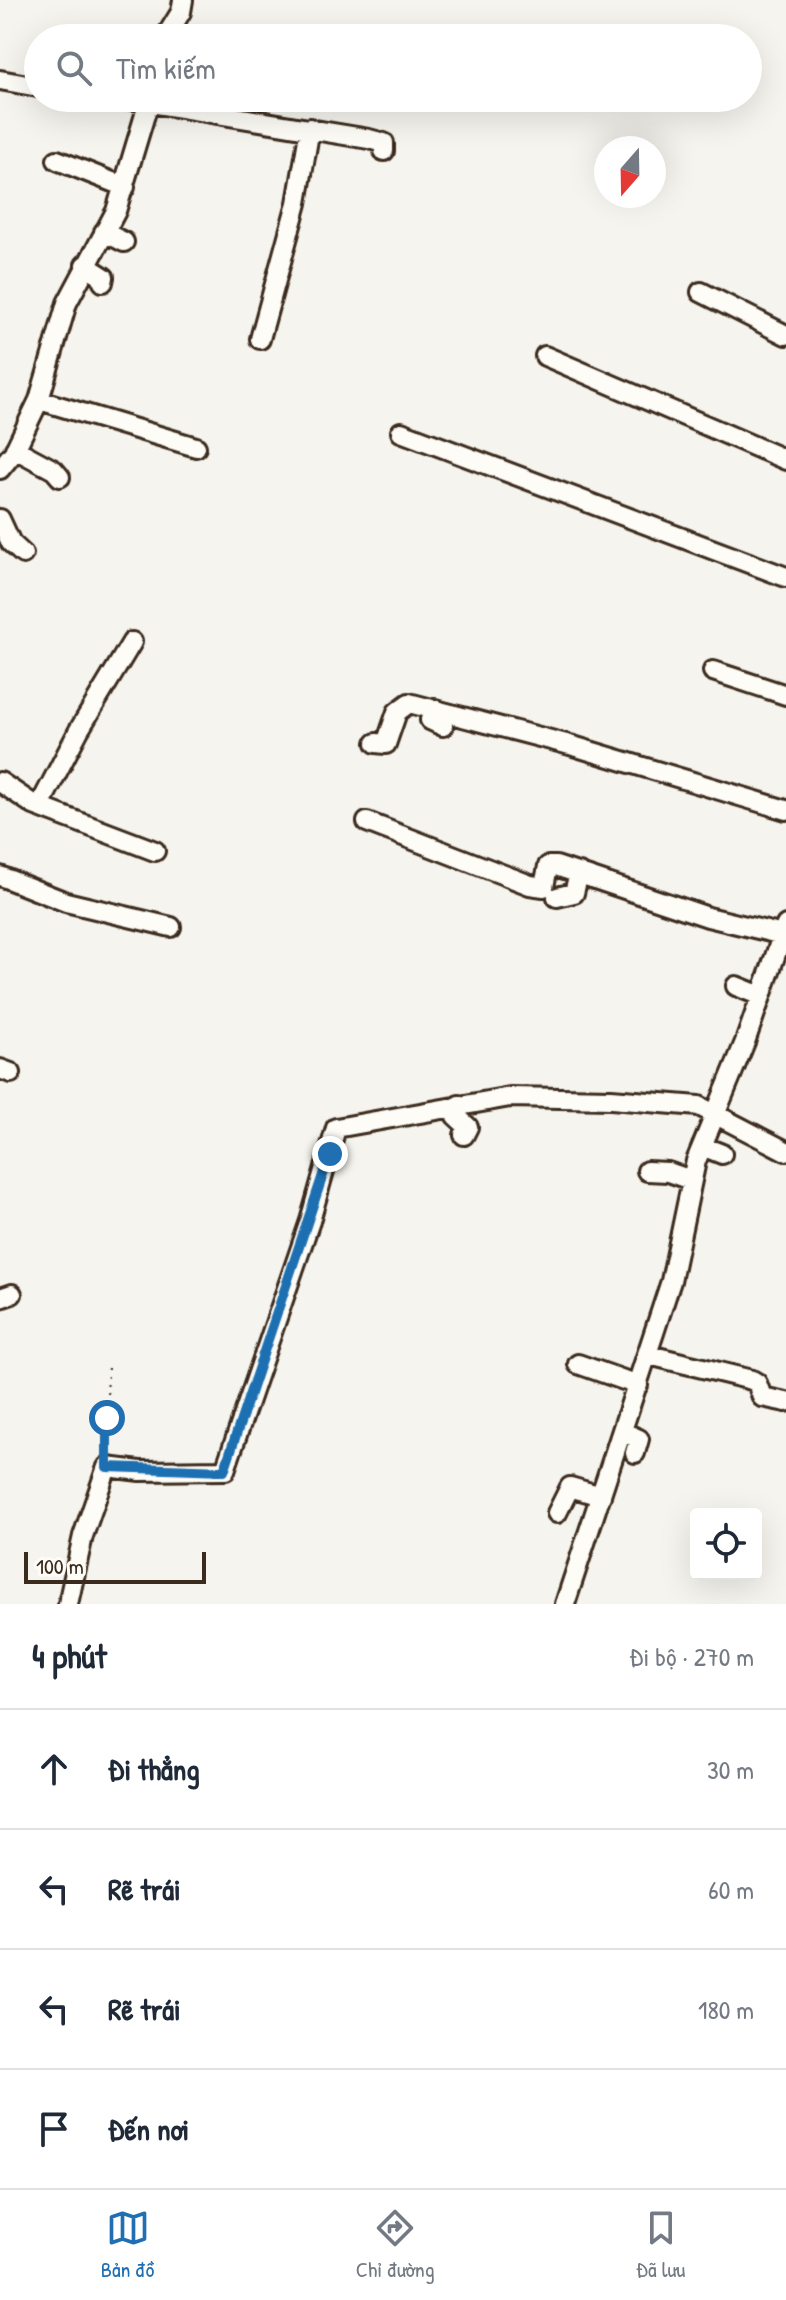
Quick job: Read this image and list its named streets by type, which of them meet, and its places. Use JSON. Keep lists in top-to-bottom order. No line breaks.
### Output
{"scale_bar":"100 m","north":"bottom","page":{"search":"Tìm kiếm","scale":"100 m","heading":["4 phút","Đi bộ · 270 m"],"list":[["Đi thẳng","30 m"],["Rẽ trái","60 m"],["Rẽ trái","180 m"],"Đến nơi"],"nav":["Bản đồ","Chỉ đường","Đã lưu"]}}
